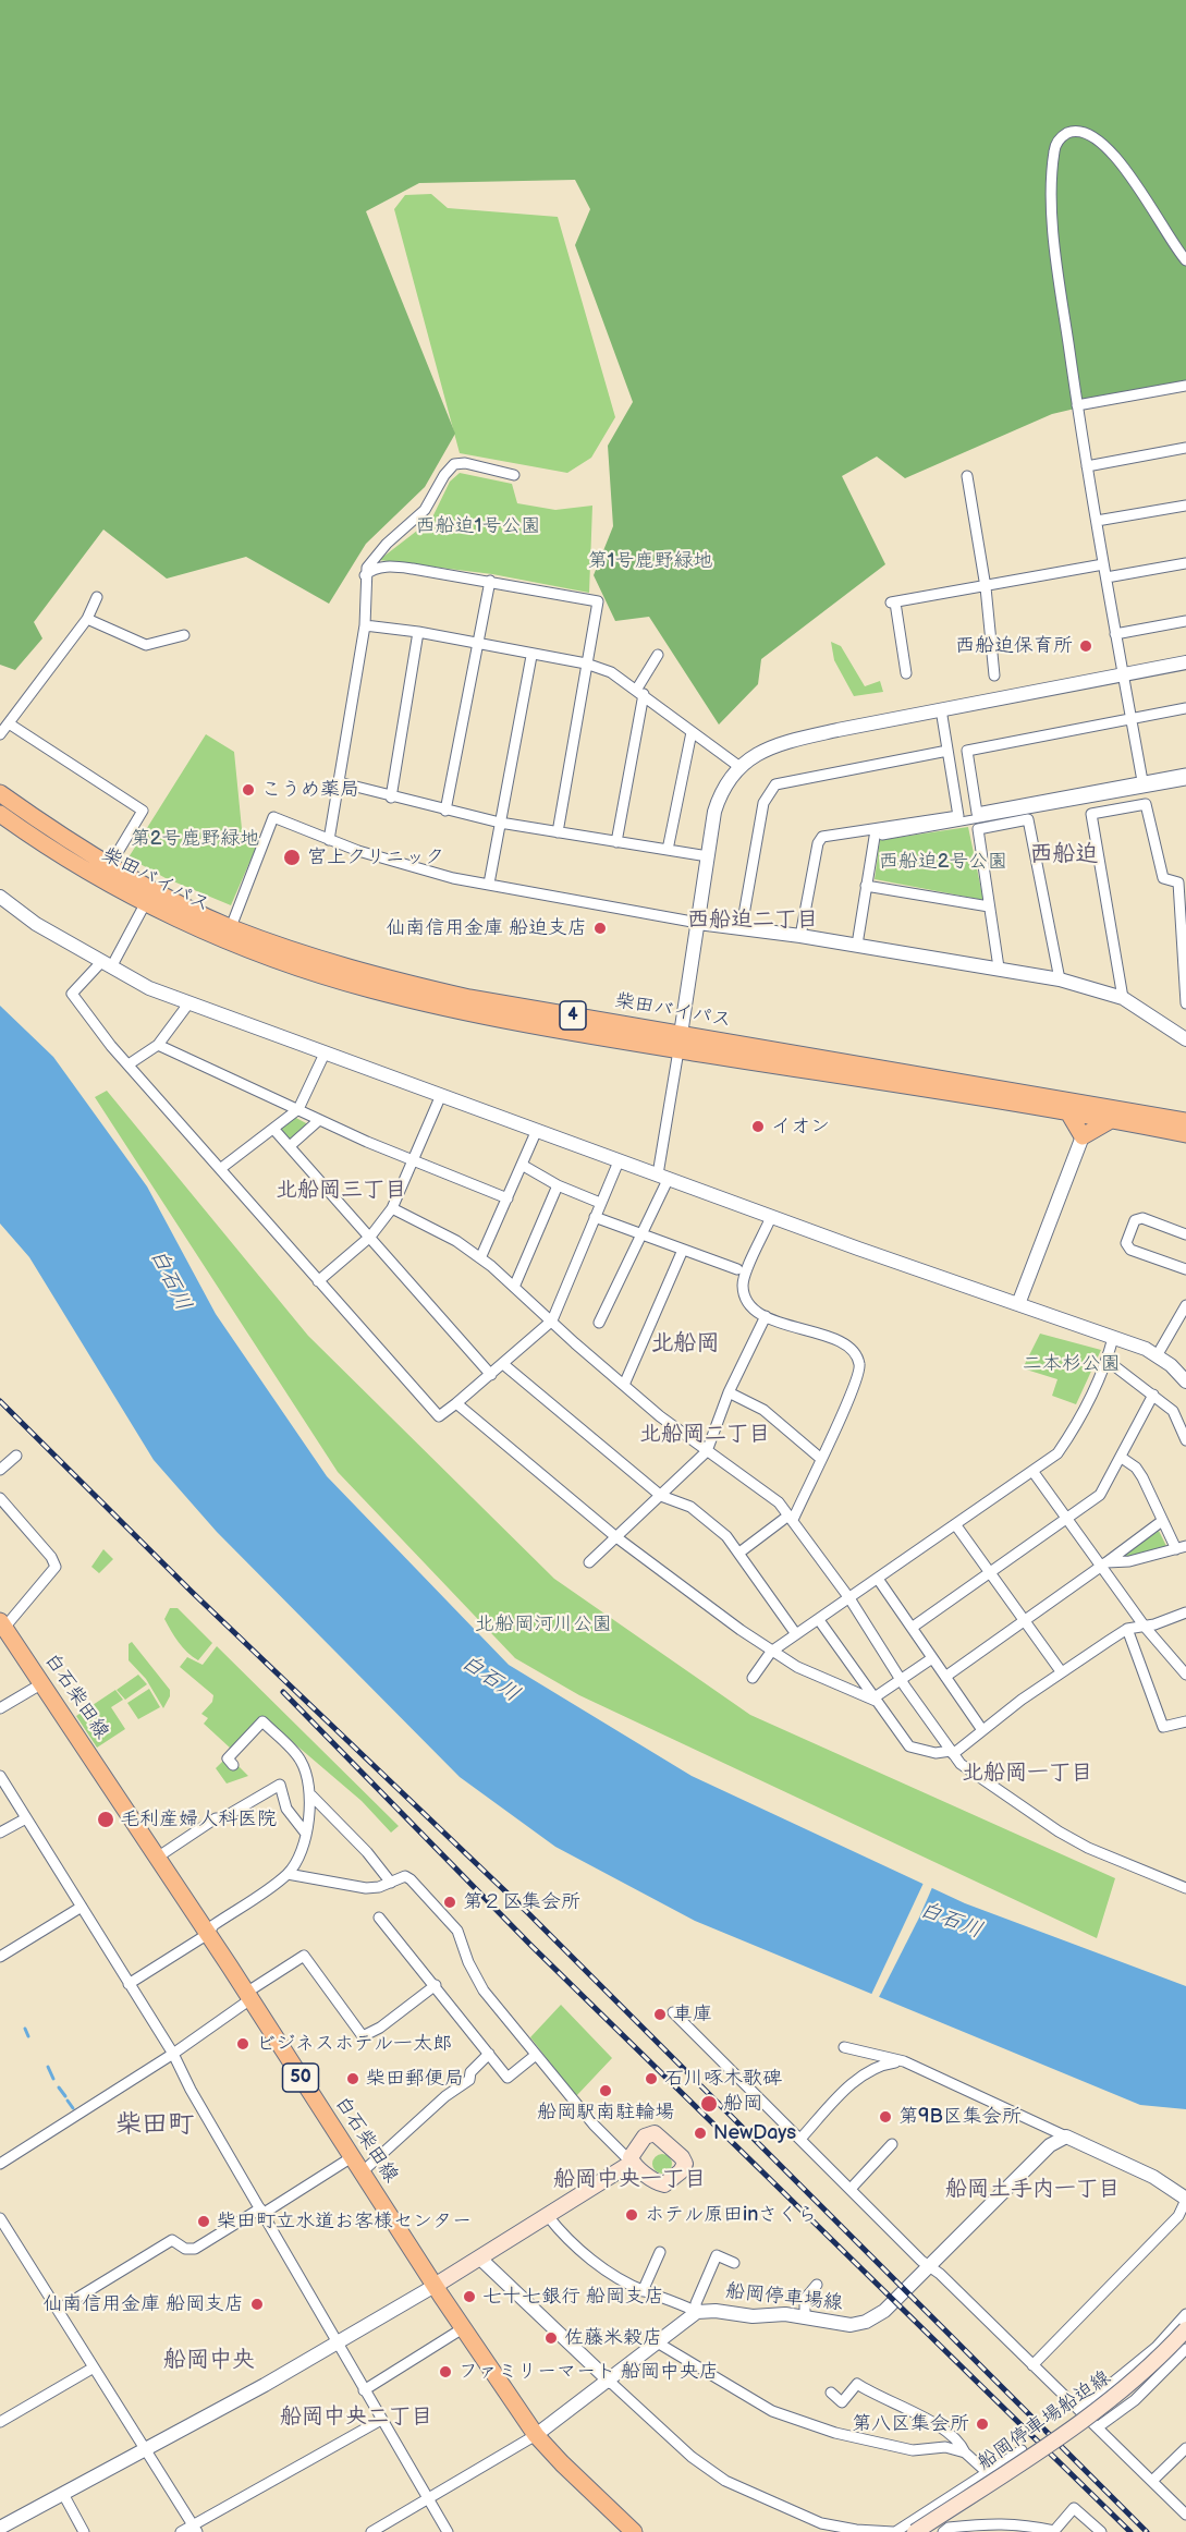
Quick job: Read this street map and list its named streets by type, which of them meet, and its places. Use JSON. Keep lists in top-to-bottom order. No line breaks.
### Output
{"streets":{"main road":["柴田バイパス","4","白石柴田線","50","船岡停車場船迫線"],"street":["船岡停車場線"]},"crossings":[["白石柴田線","船岡停車場線"]],"districts":["西船迫","西船迫二丁目","北船岡三丁目","北船岡","北船岡二丁目","北船岡一丁目","柴田町","船岡中央一丁目","船岡土手内一丁目","船岡中央","船岡中央二丁目"],"water":["白石川"],"parks":["西船迫1号公園","第1号鹿野緑地","第2号鹿野緑地","西船迫2号公園","二本杉公園","北船岡河川公園"],"places":["西船迫保育所","こうめ薬局","宮上クリニック","仙南信用金庫 船迫支店","イオン","毛利産婦人科医院","第２区集会所","車庫","ビジネスホテル一太郎","柴田郵便局","石川啄木歌碑","船岡駅南駐輪場","船岡","第9B区集会所","NewDays","ホテル原田inさくら","柴田町立水道お客様センター","七十七銀行 船岡支店","仙南信用金庫 船岡支店","佐藤米穀店","ファミリーマート 船岡中央店","第八区集会所"]}
